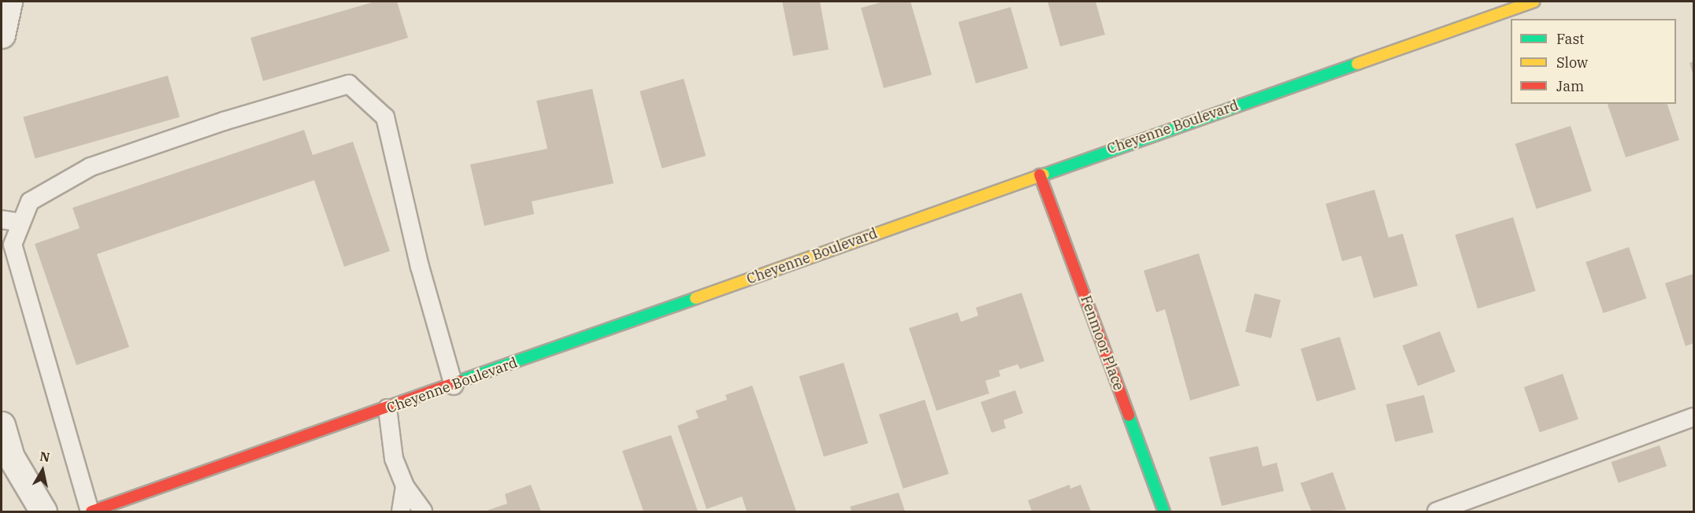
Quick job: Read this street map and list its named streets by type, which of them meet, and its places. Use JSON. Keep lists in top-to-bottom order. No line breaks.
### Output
{"streets":{"main road":["Cheyenne Boulevard","Fenmoor Place"]},"crossings":[["Cheyenne Boulevard","Fenmoor Place"]],"legend":["Fast","Slow","Jam"],"north":"top"}
